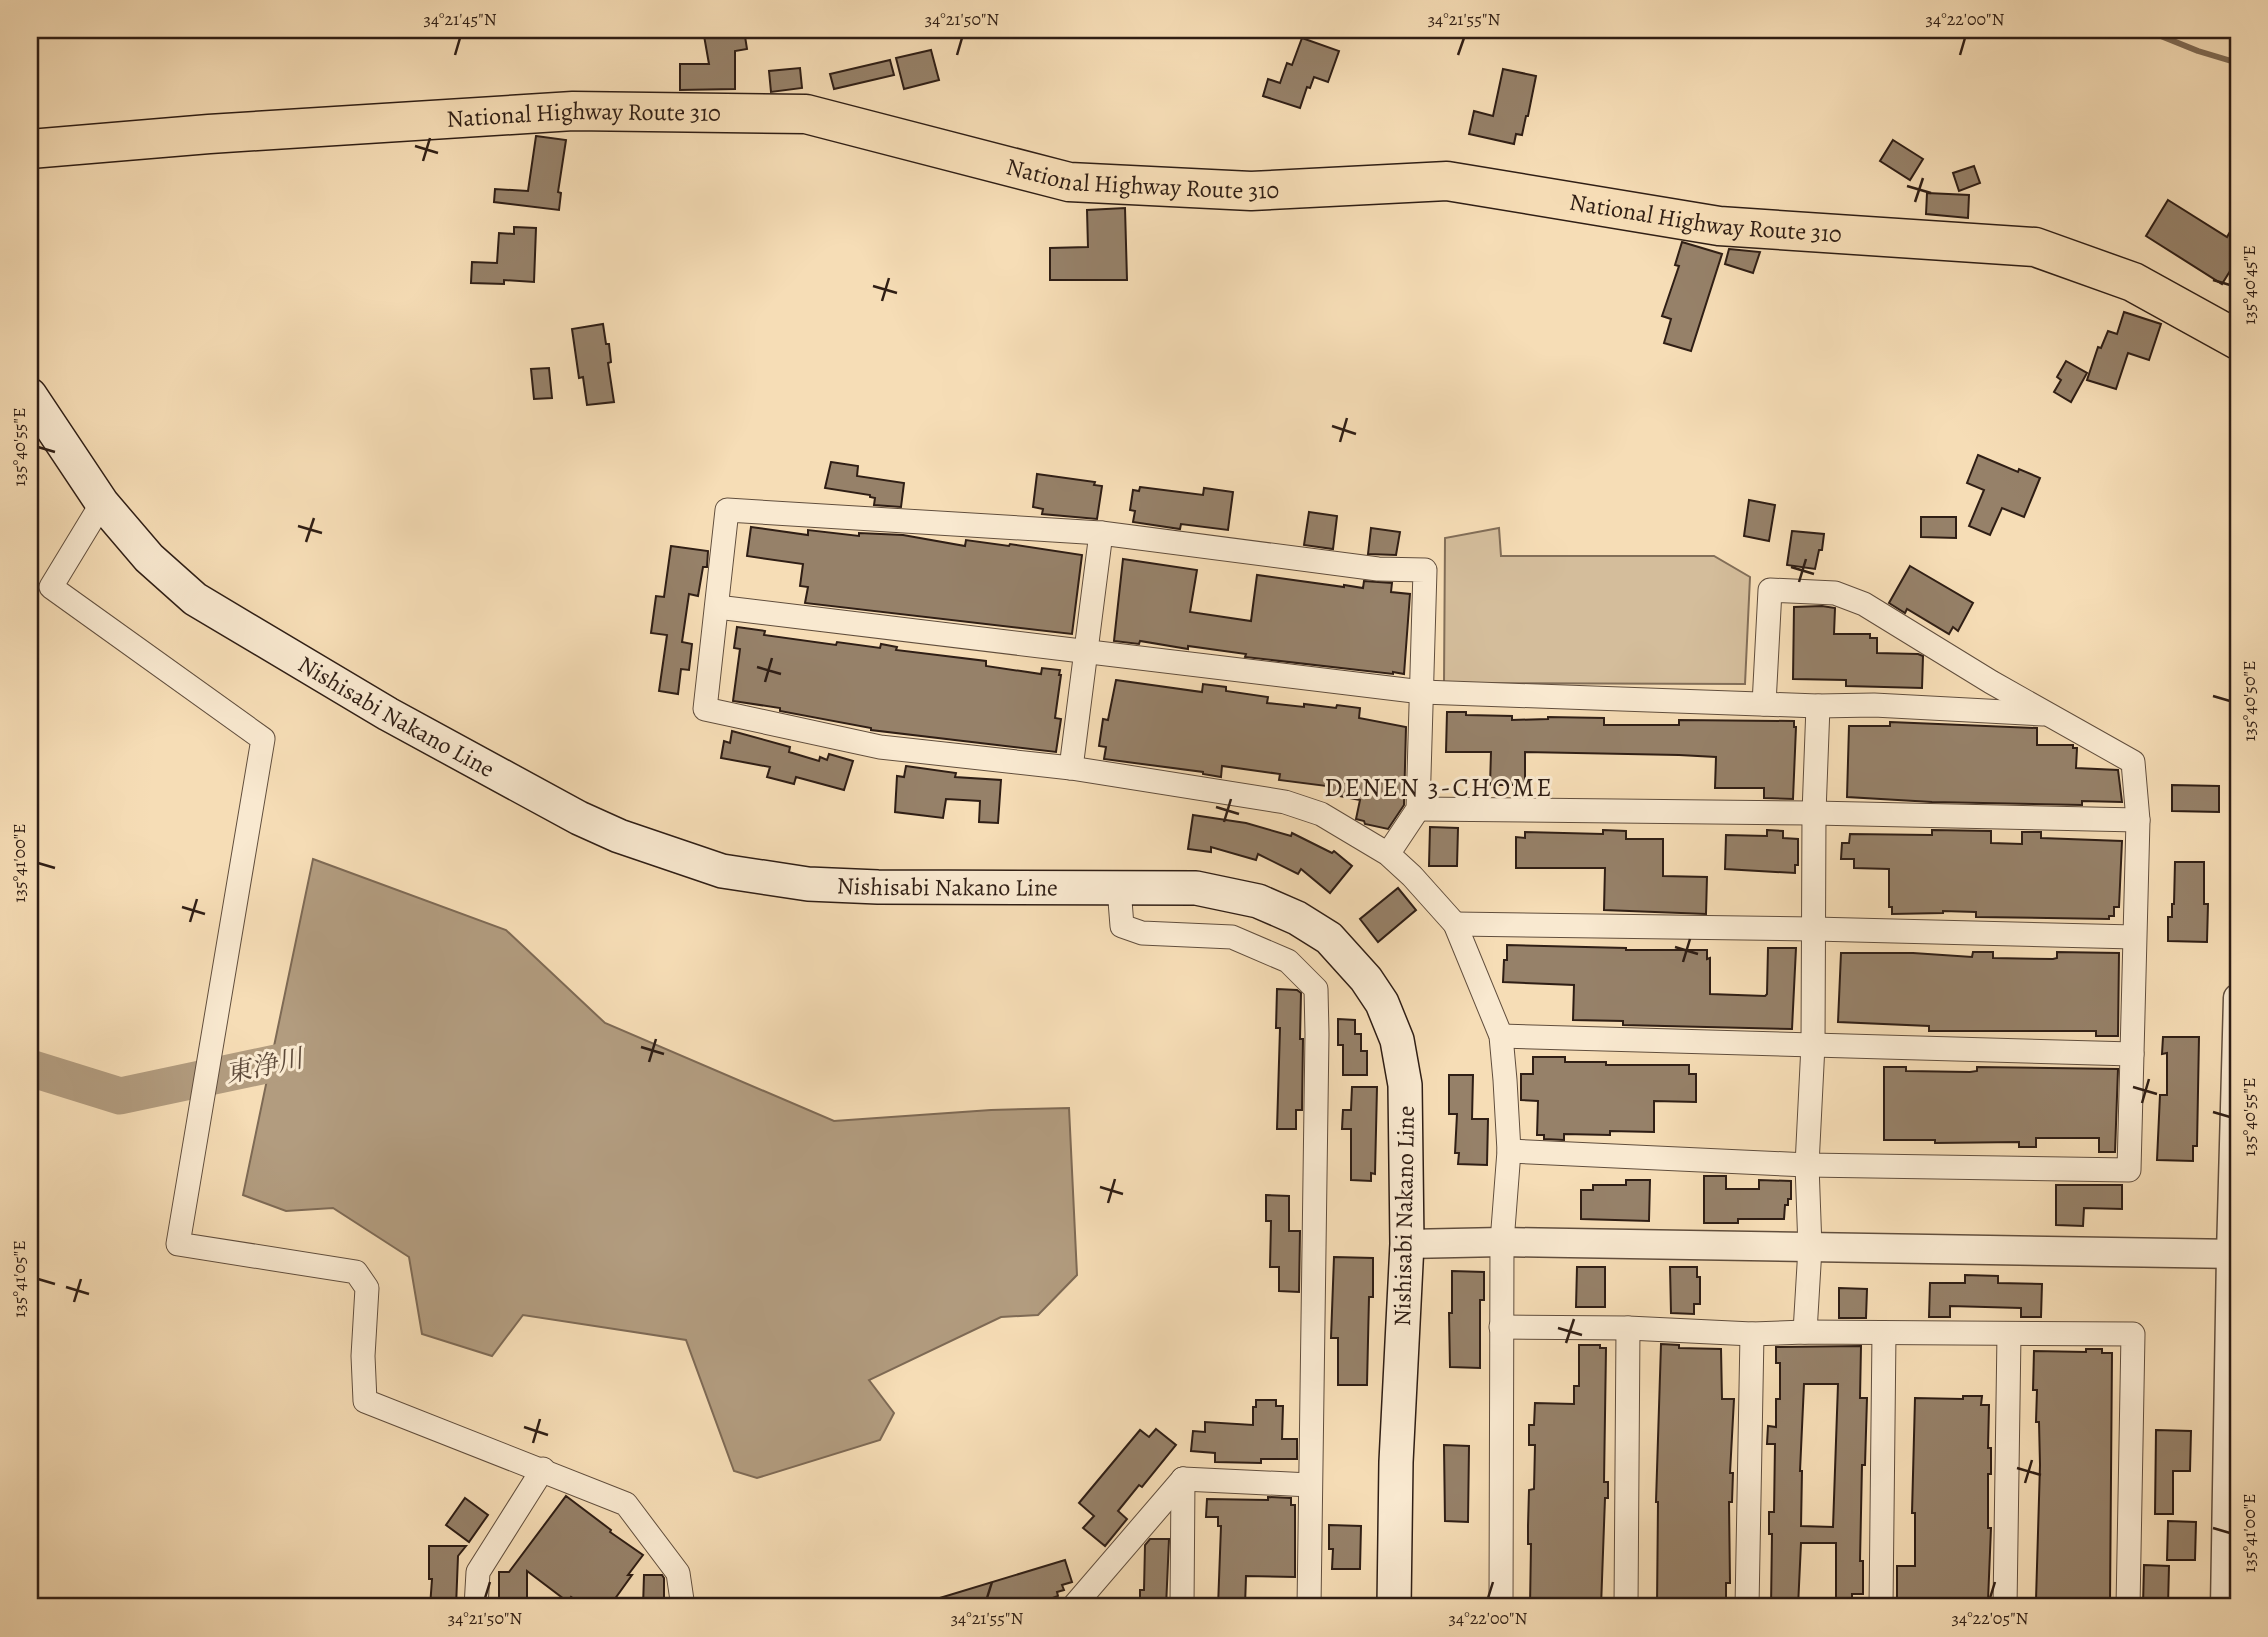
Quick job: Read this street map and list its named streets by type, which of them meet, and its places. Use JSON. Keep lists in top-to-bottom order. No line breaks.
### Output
{"streets":{"highway":["National Highway Route 310"],"main road":["Nishisabi Nakano Line"]},"districts":["DENEN 3-CHOME"],"water":["東浄川"],"coordinates":["34°21'45\"N","34°21'50\"N","34°21'55\"N","34°22'00\"N","135°40'45\"E","135°40'55\"E","135°40'50\"E","135°41'00\"E","135°41'05\"E","34°22'05\"N"]}
